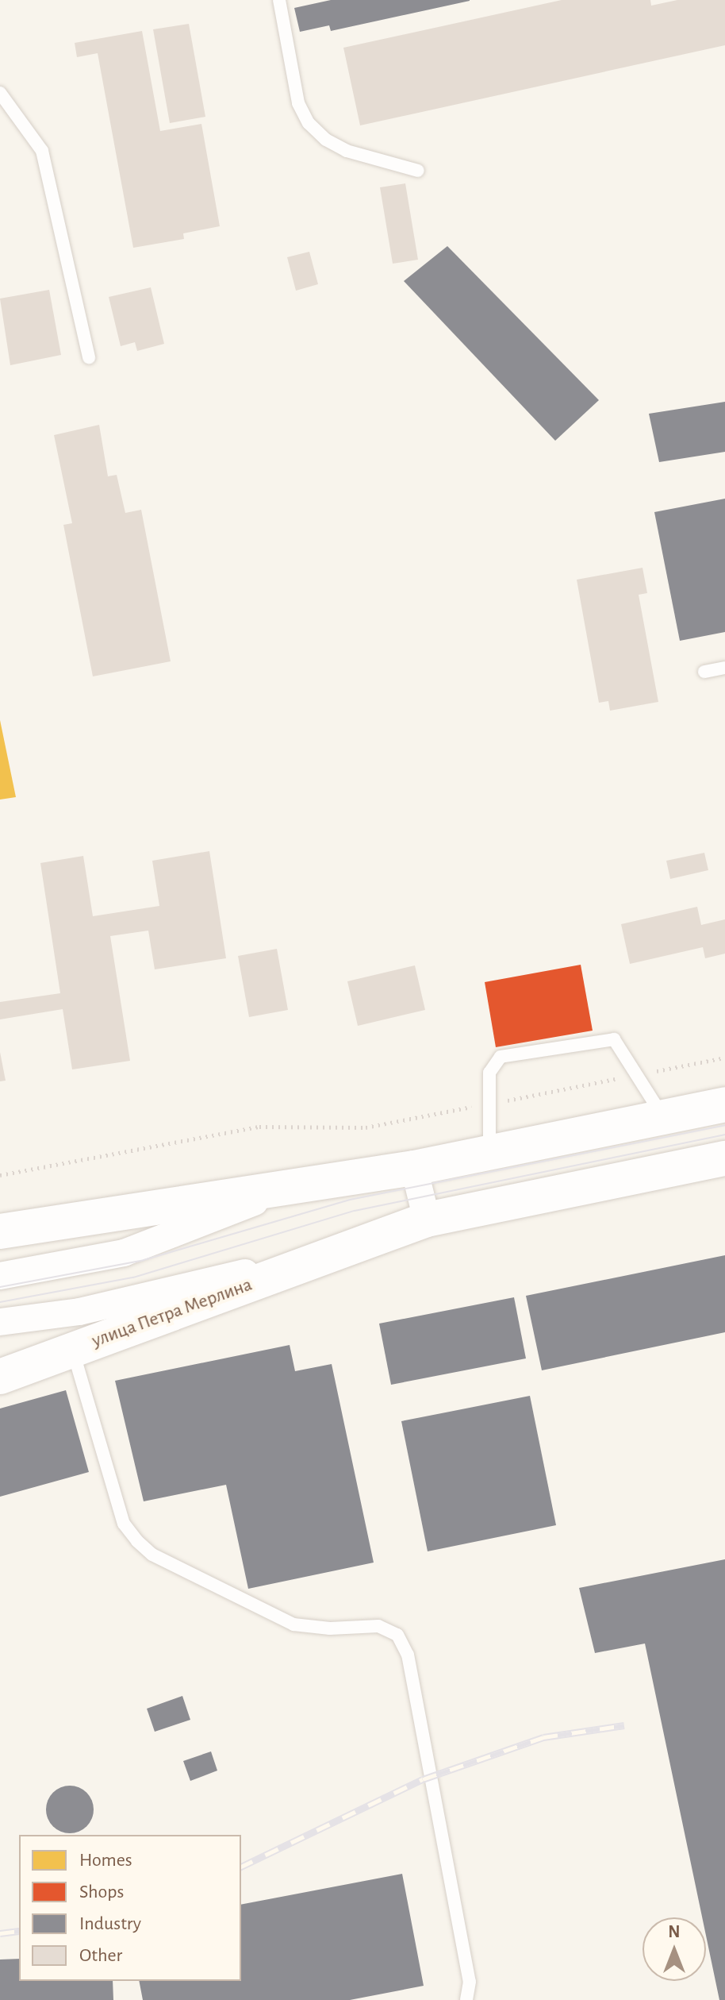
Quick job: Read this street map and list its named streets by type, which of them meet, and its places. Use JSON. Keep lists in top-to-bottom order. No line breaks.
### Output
{"streets":{"main road":["улица Петра Мерлина"]},"legend":["Homes","Shops","Industry","Other"],"north":"top"}
